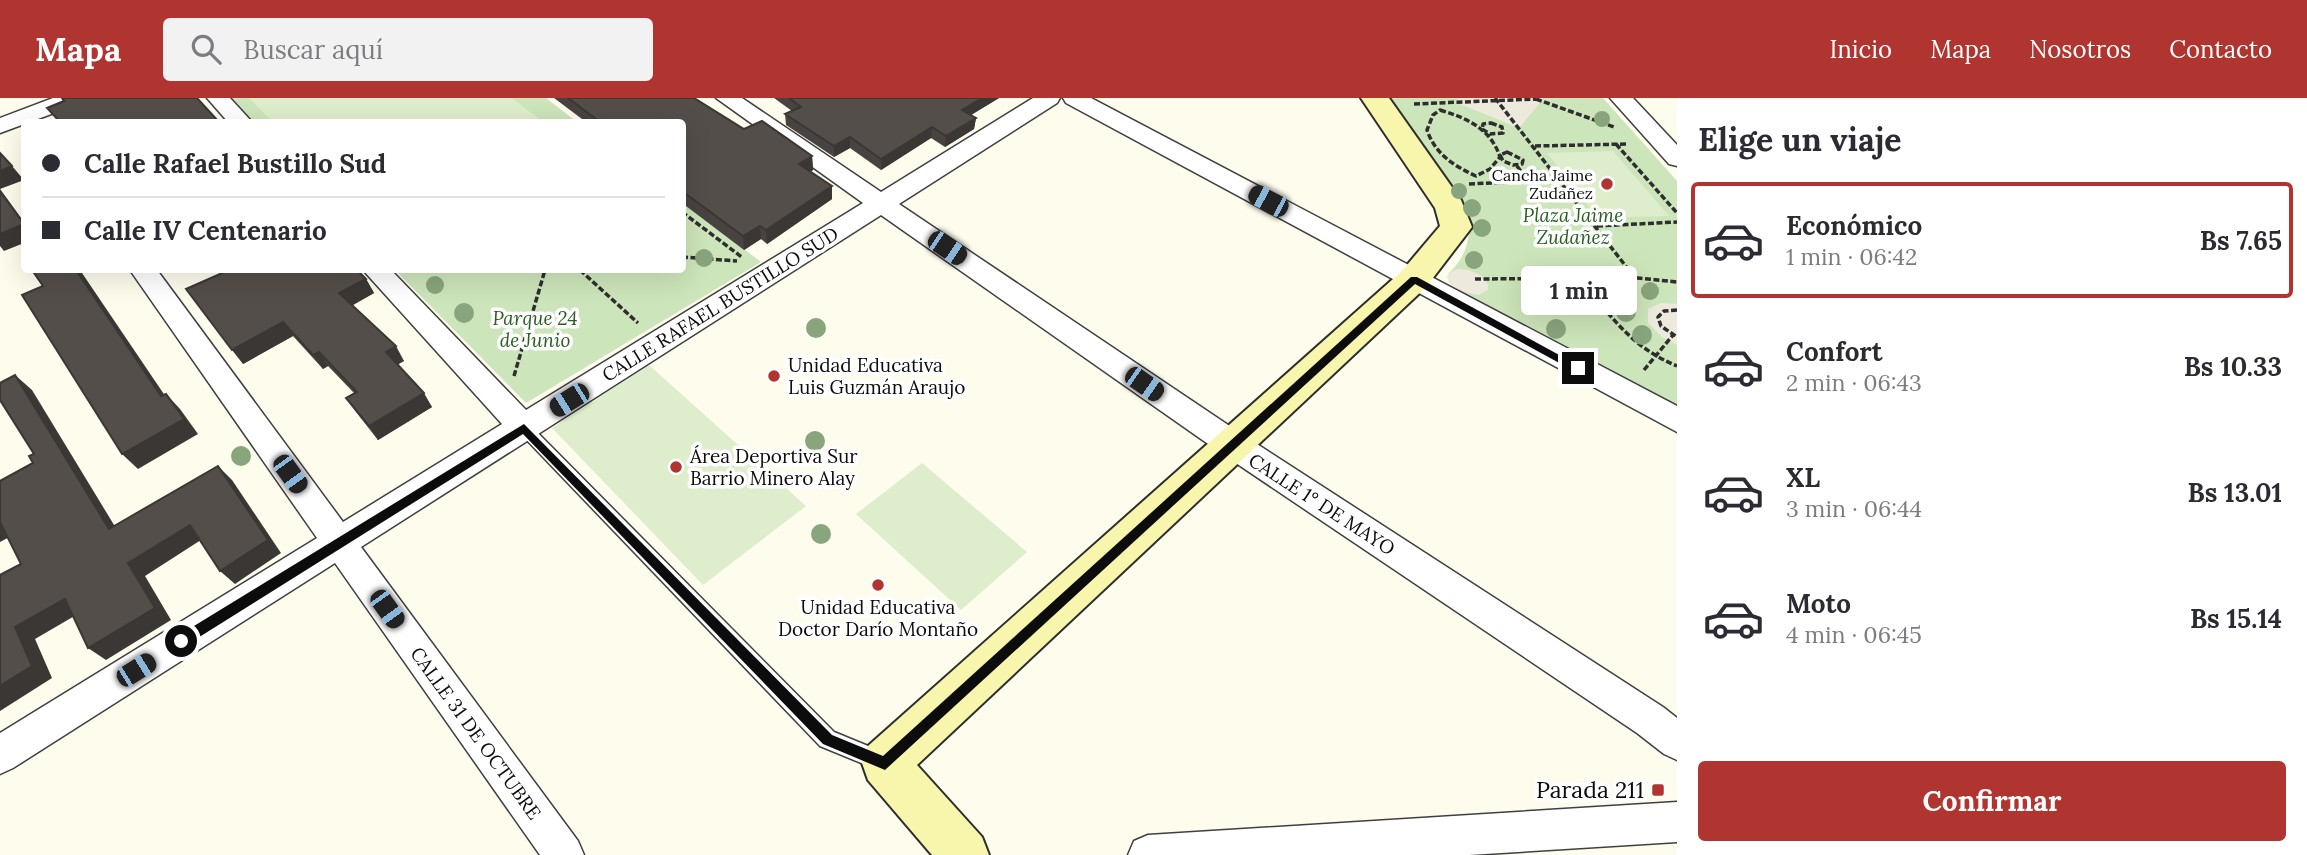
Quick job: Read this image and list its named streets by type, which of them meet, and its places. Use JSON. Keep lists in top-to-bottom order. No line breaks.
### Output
{"streets":{"street":["CALLE RAFAEL BUSTILLO SUD","CALLE 1° DE MAYO","CALLE 31 DE OCTUBRE"]},"crossings":[["CALLE RAFAEL BUSTILLO SUD","CALLE 1° DE MAYO"],["CALLE RAFAEL BUSTILLO SUD","CALLE 31 DE OCTUBRE"]],"parks":["Plaza Jaime Zudañez","Parque 24 de Junio"],"places":{"other":["Cancha Jaime Zudañez","Unidad Educativa Luis Guzmán Araujo","Área Deportiva Sur Barrio Minero Alay","Unidad Educativa Doctor Darío Montaño"],"transit":["Parada 211"]},"page":{"header":"Mapa","search":"Buscar aquí","nav":["Inicio","Mapa","Nosotros","Contacto"],"heading":"Elige un viaje","banner":["Calle Rafael Bustillo Sud","Calle IV Centenario"],"list":[{"name":"Económico","note":"1 min · 06:42","value":"Bs 7.65"},{"name":"Confort","note":"2 min · 06:43","value":"Bs 10.33"},{"name":"XL","note":"3 min · 06:44","value":"Bs 13.01"},{"name":"Moto","note":"4 min · 06:45","value":"Bs 15.14"}],"bubble":"1 min","buttons":"Confirmar"}}
